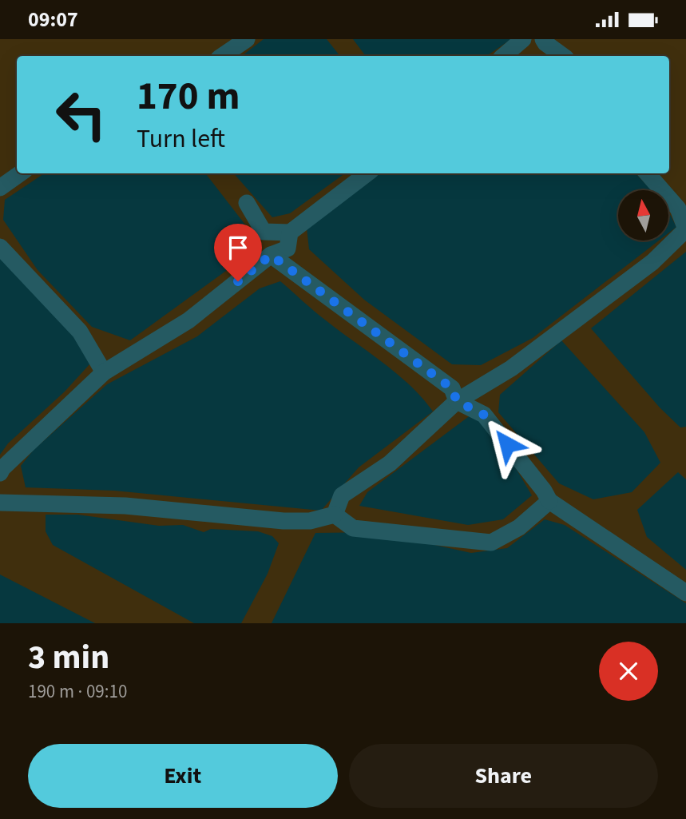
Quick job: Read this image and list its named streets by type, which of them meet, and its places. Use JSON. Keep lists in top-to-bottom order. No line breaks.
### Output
{"north":"top","page":{"status":"09:07","turn":["170 m","Turn left"],"heading":["3 min","190 m · 09:10"],"buttons":["Exit","Share"]}}
